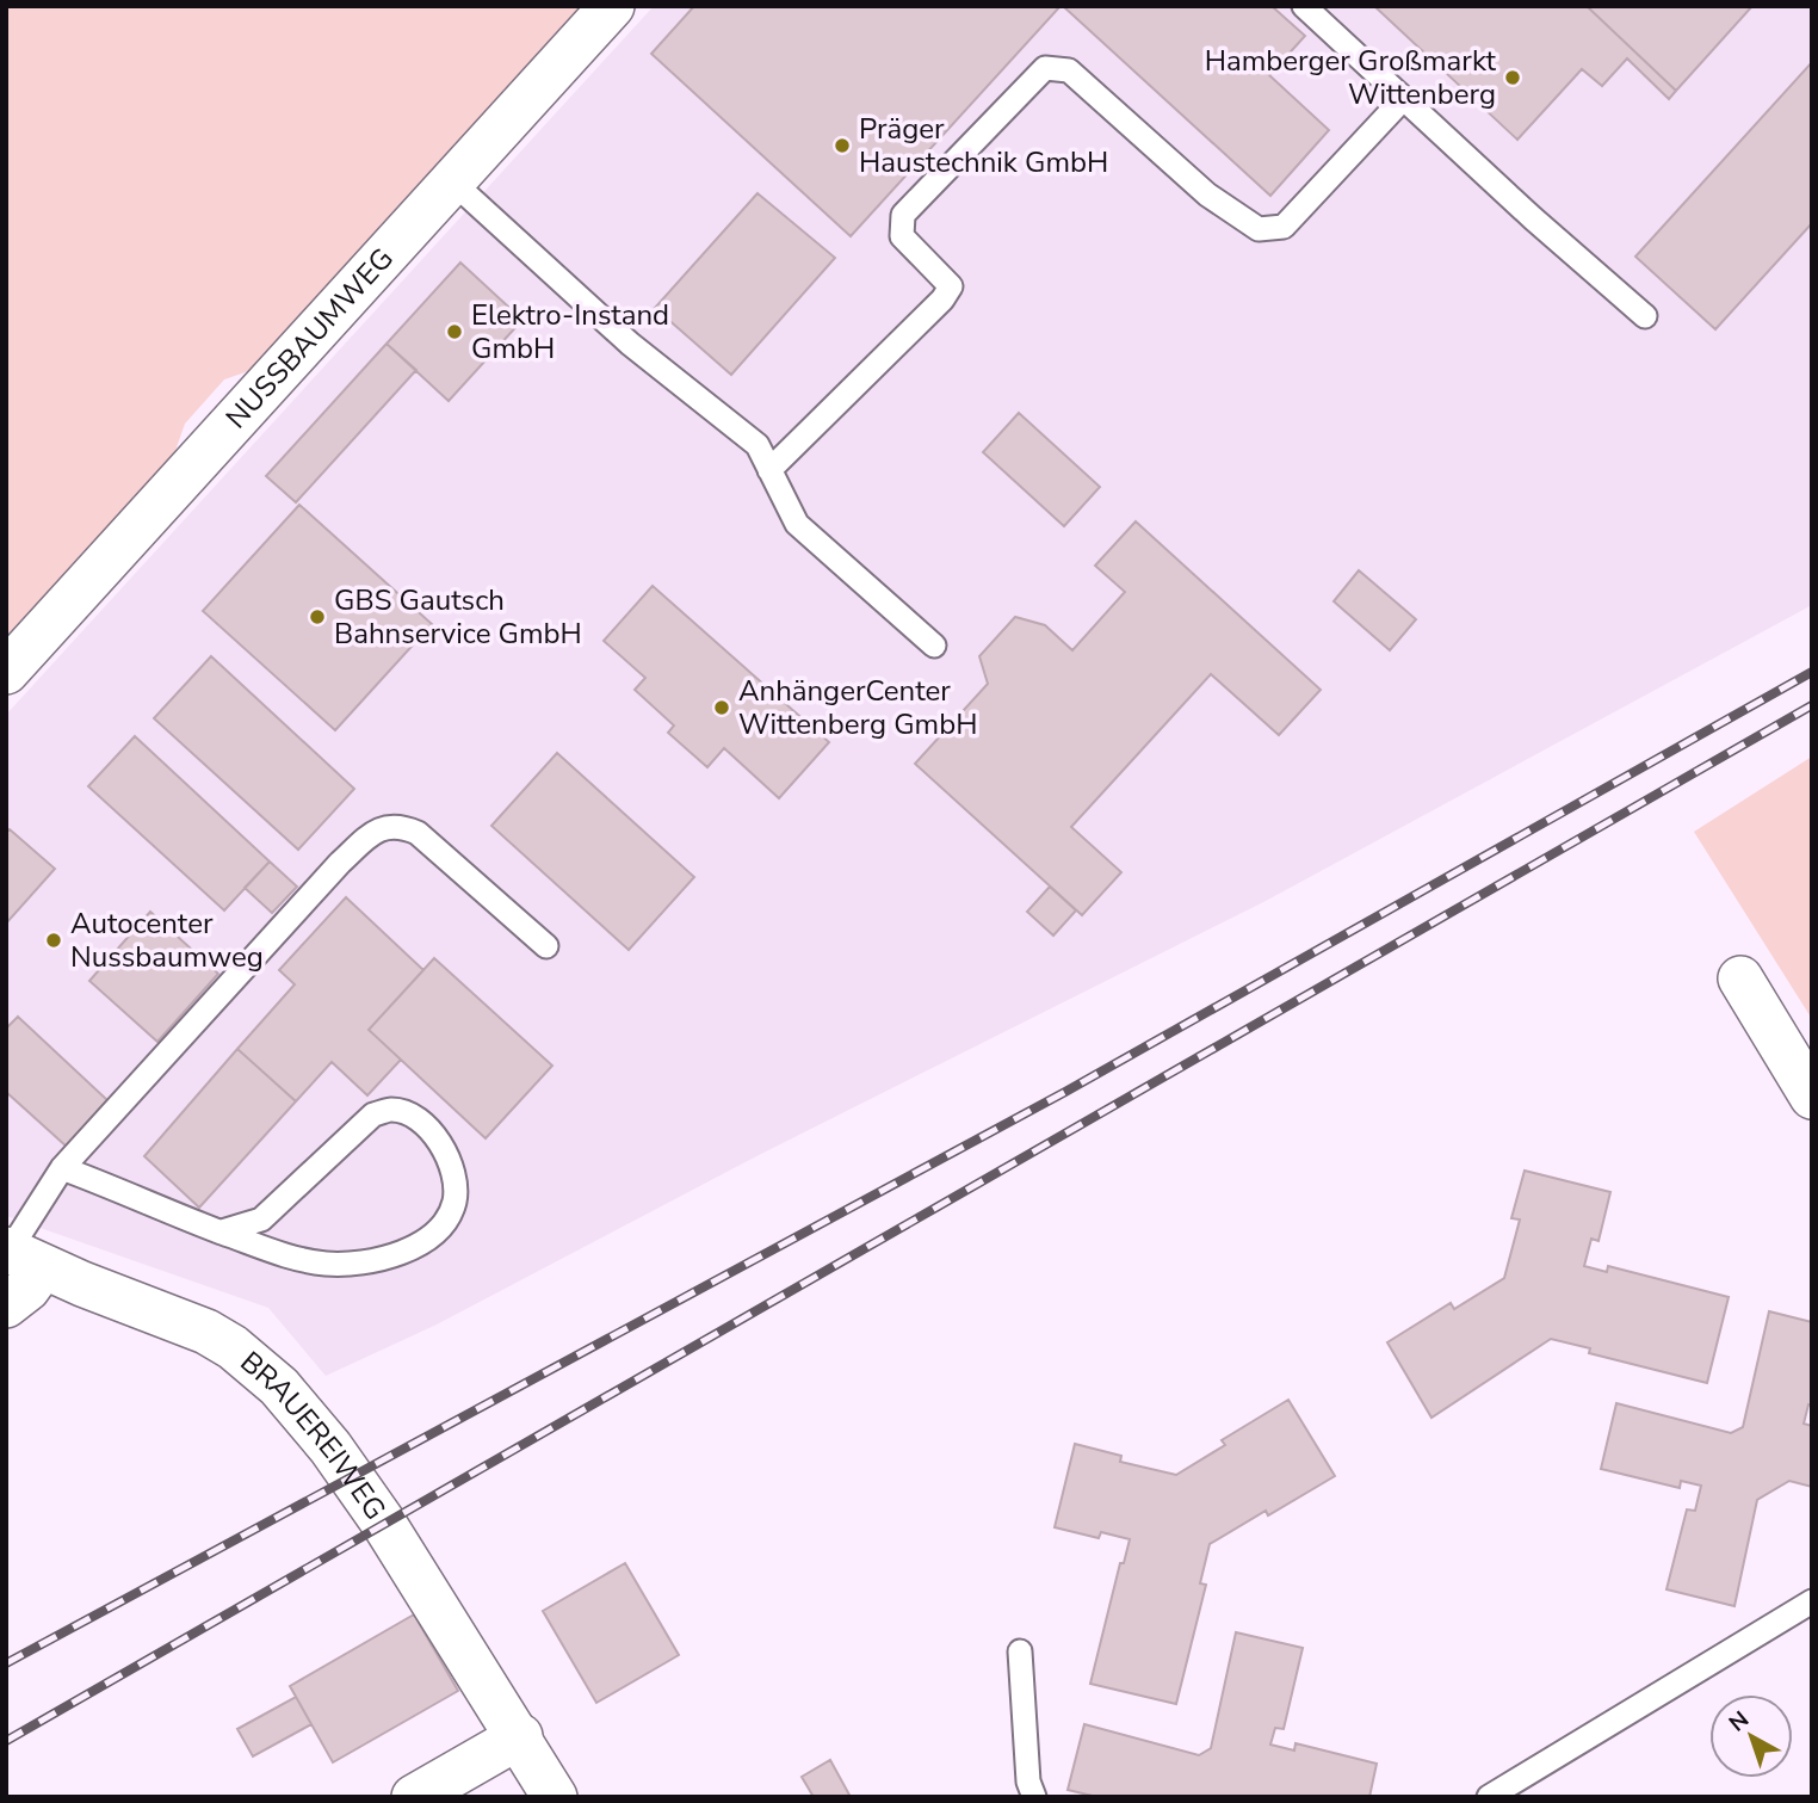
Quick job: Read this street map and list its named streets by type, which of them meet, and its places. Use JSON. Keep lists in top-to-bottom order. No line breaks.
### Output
{"streets":{"street":["NUSSBAUMWEG","BRAUEREIWEG"]},"places":["Hamberger Großmarkt Wittenberg","Präger Haustechnik GmbH","Elektro-Instand GmbH","GBS Gautsch Bahnservice GmbH","AnhängerCenter Wittenberg GmbH","Autocenter Nussbaumweg"],"north":"top left"}
